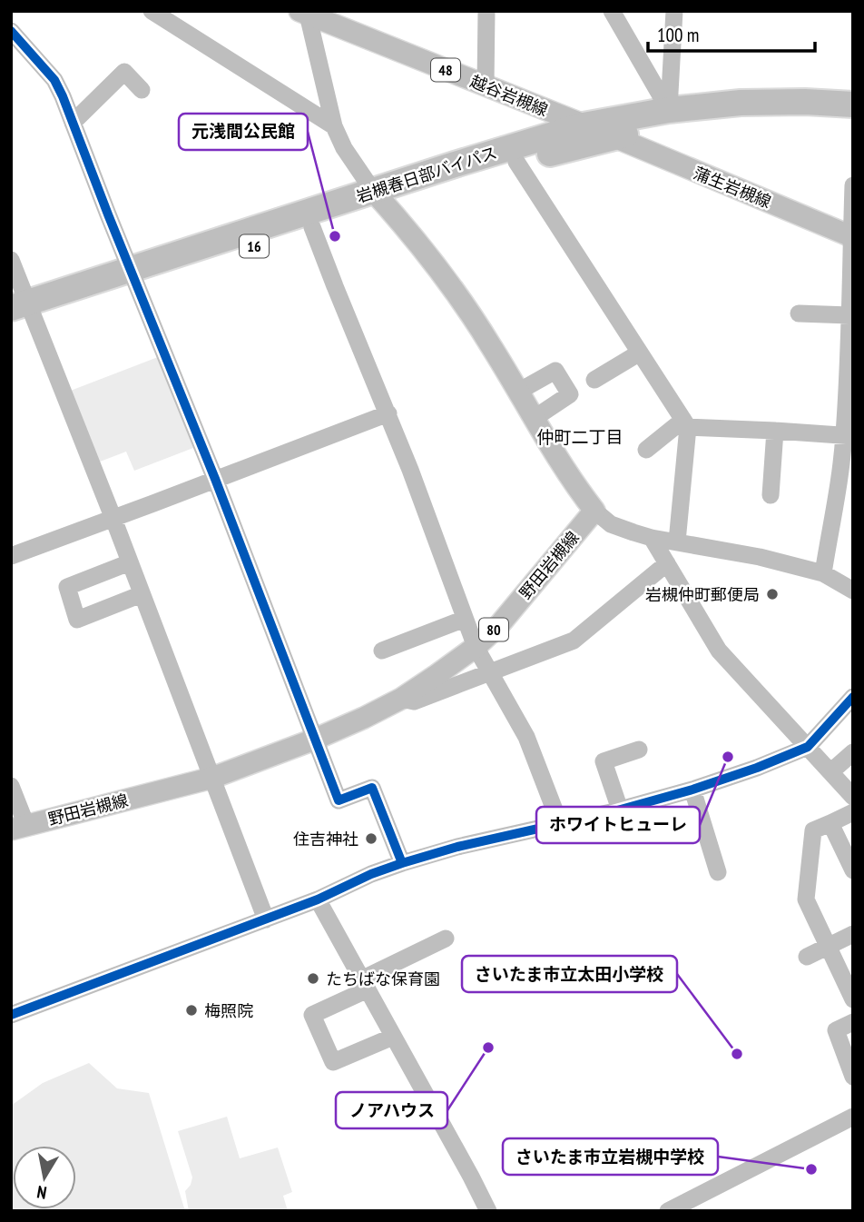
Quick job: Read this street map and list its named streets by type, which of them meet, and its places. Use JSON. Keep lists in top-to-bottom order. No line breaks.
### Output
{"streets":{"highway":["岩槻春日部バイパス","16"],"main road":["48","越谷岩槻線","蒲生岩槻線","野田岩槻線","80"]},"crossings":[["越谷岩槻線","岩槻春日部バイパス"],["越谷岩槻線","蒲生岩槻線"],["岩槻春日部バイパス","蒲生岩槻線"]],"districts":["仲町二丁目"],"places":["元浅間公民館","岩槻仲町郵便局","ホワイトヒューレ","住吉神社","たちばな保育園","梅照院","ノアハウス","さいたま市立太田小学校","さいたま市立岩槻中学校"],"scale_bar":"100 m","north":"bottom"}
